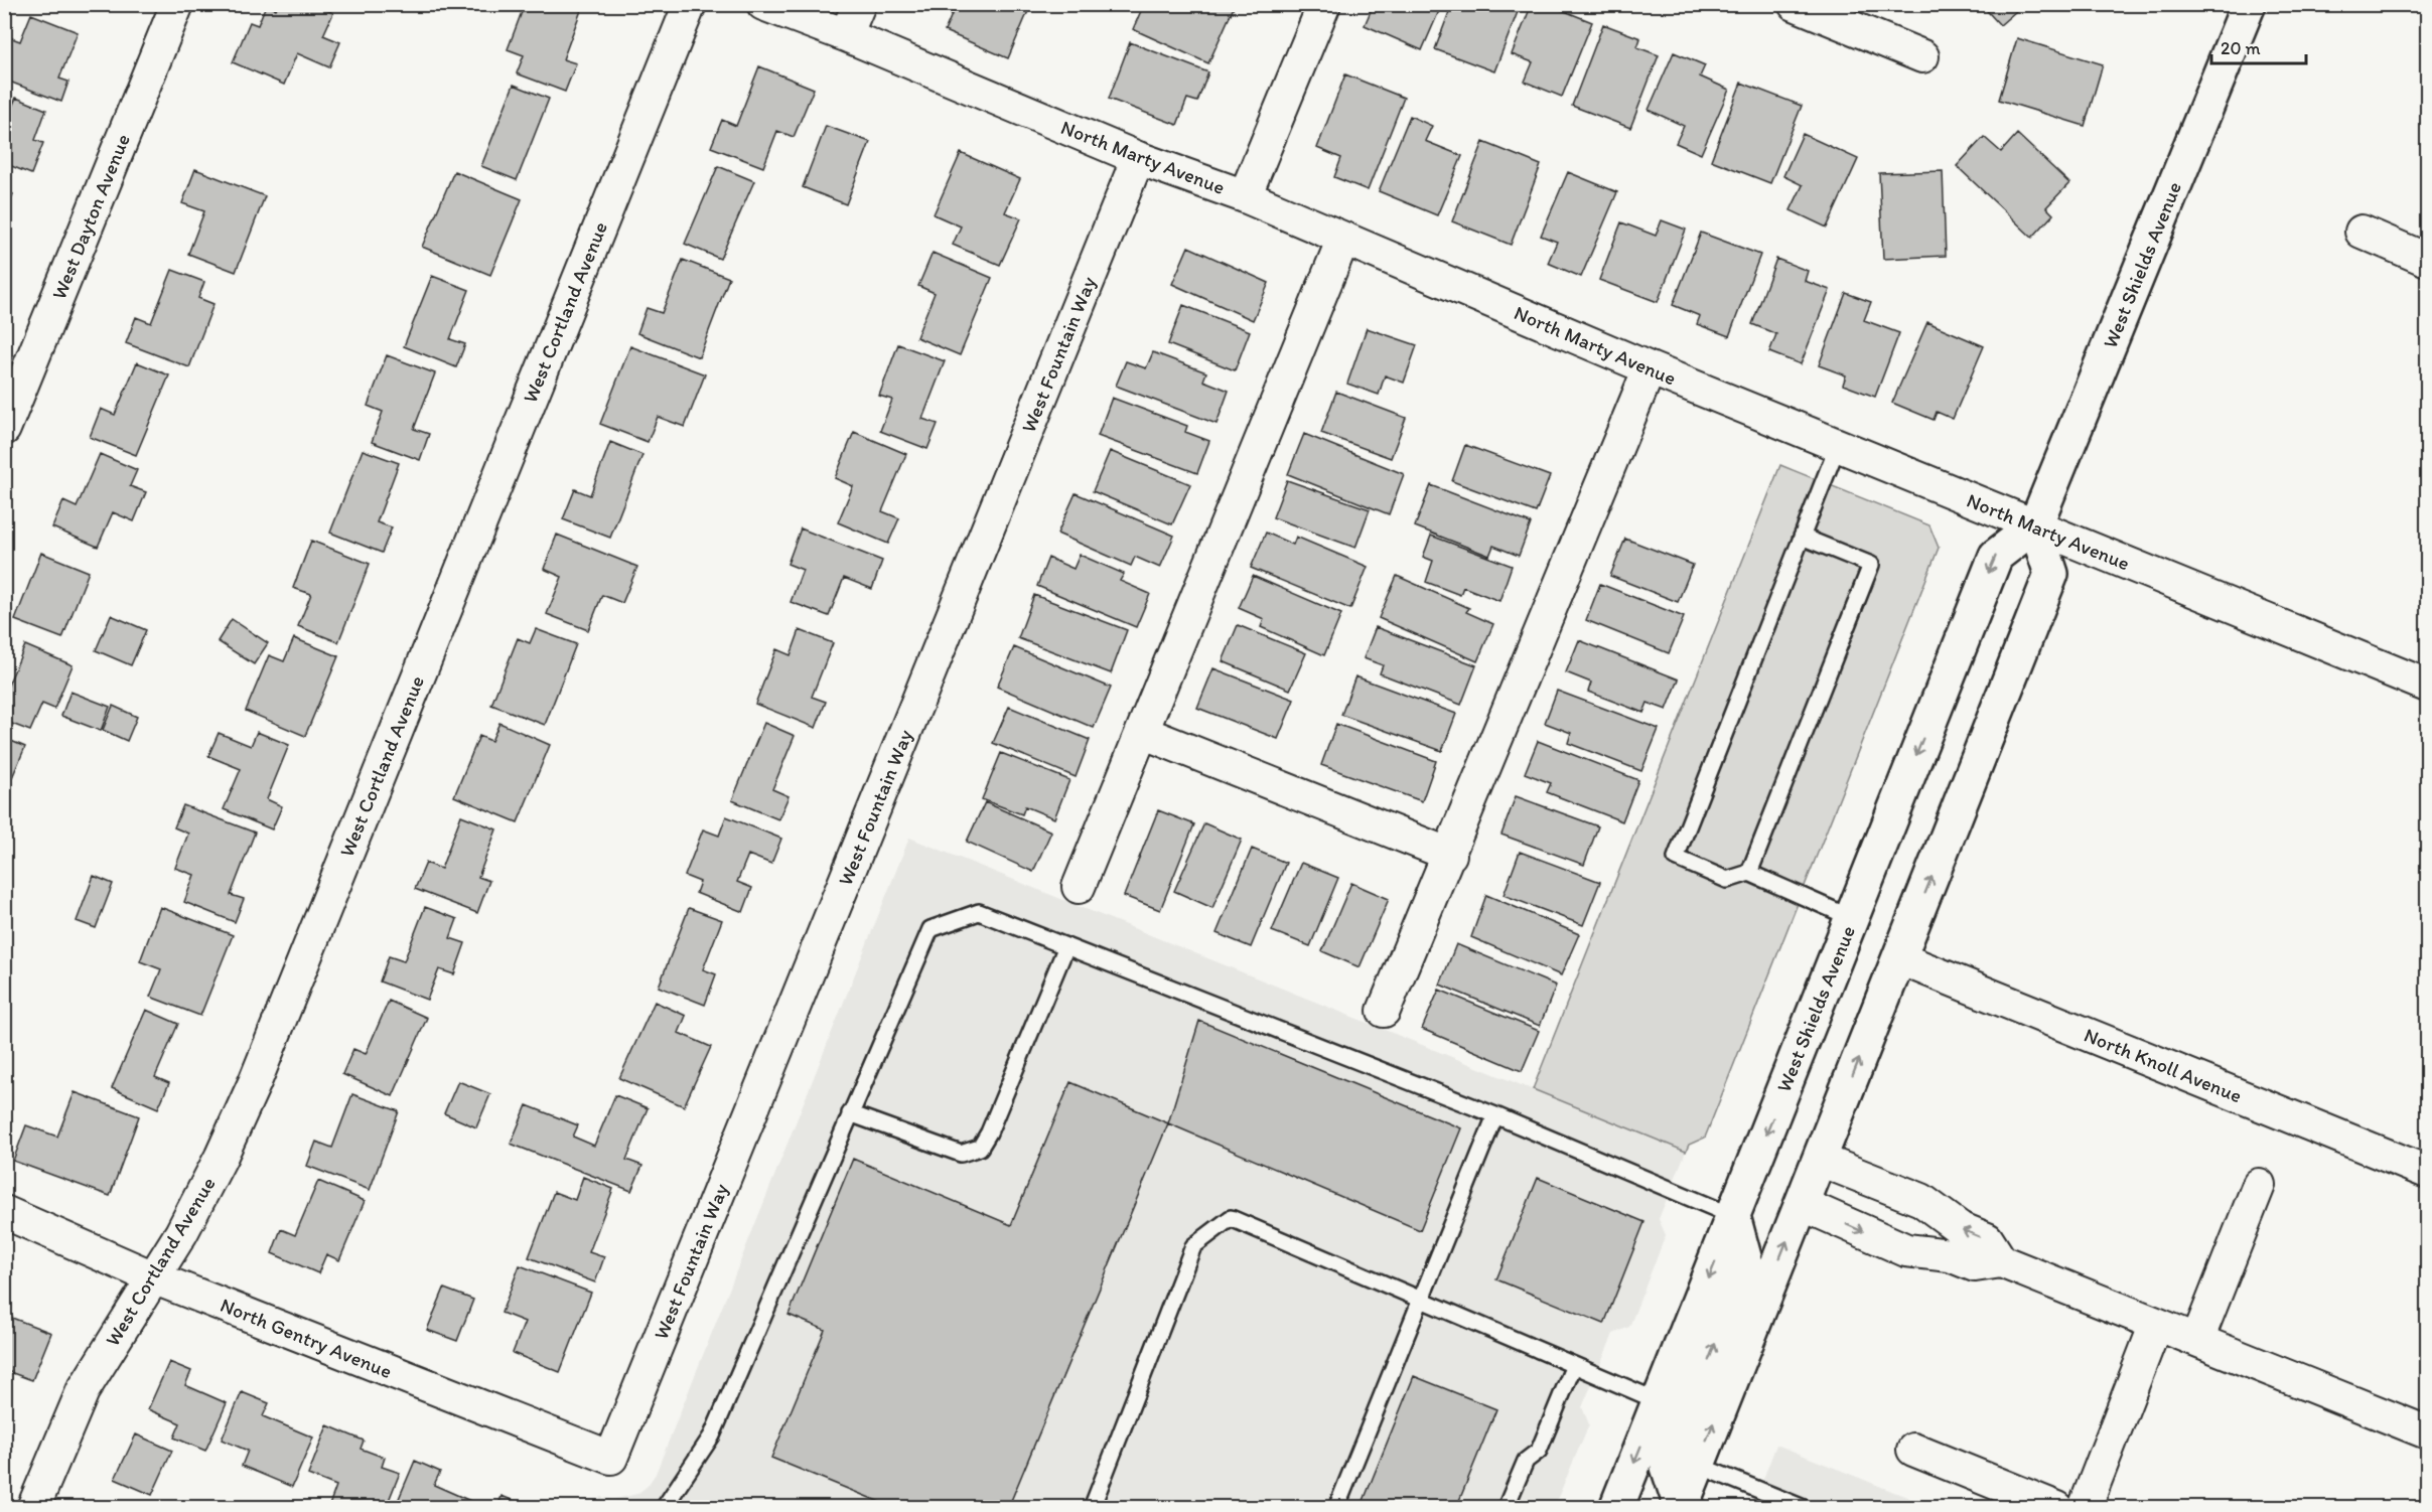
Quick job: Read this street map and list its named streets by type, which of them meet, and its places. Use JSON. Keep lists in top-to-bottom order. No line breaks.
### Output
{"streets":{"street":["North Marty Avenue","West Dayton Avenue","West Shields Avenue","West Cortland Avenue","West Fountain Way","North Knoll Avenue","North Gentry Avenue"]},"crossings":[["North Marty Avenue","West Shields Avenue"],["North Marty Avenue","West Fountain Way"],["West Cortland Avenue","North Gentry Avenue"],["West Fountain Way","North Gentry Avenue"]],"scale_bar":"20 m"}
